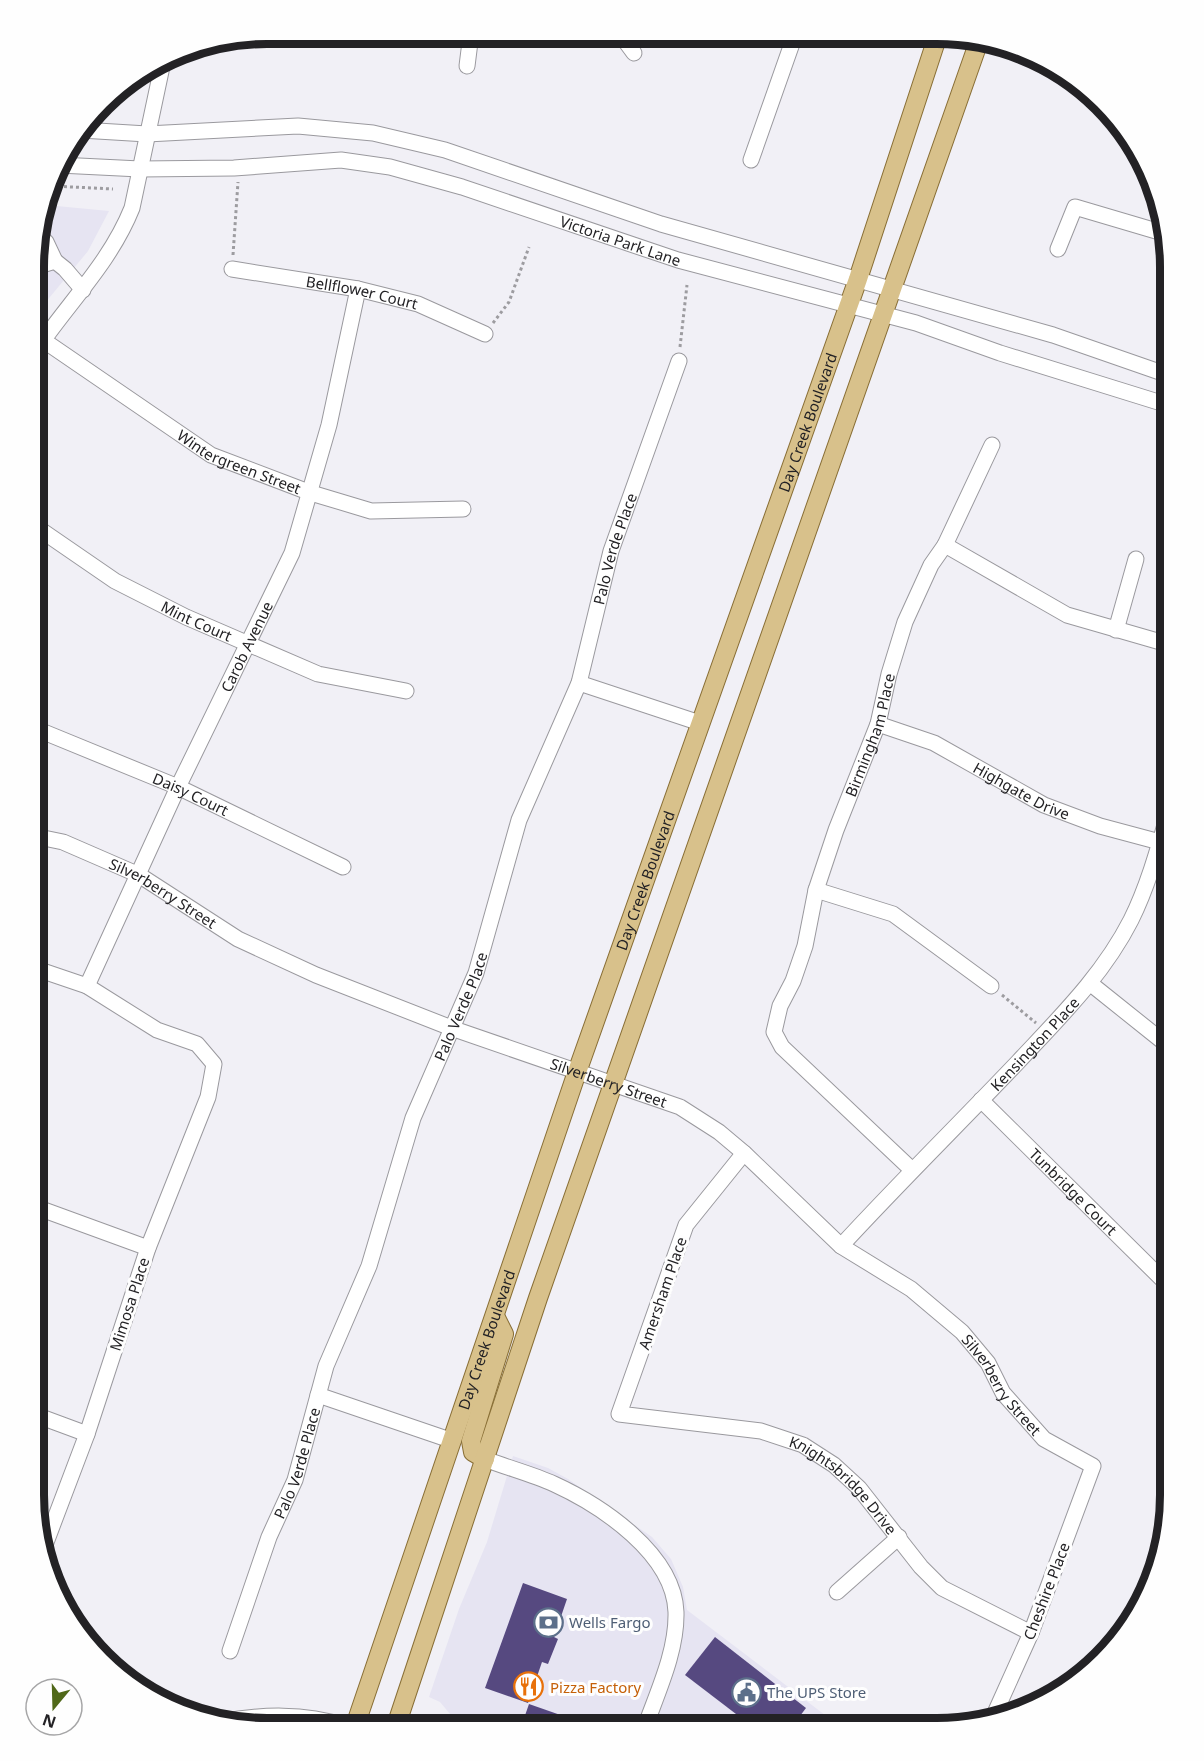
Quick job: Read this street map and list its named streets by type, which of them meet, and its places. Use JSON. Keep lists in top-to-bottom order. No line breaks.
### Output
{"streets":{"main road":["Day Creek Boulevard"],"street":["Victoria Park Lane","Bellflower Court","Wintergreen Street","Palo Verde Place","Mint Court","Carob Avenue","Birmingham Place","Highgate Drive","Daisy Court","Silverberry Street","Kensington Place","Tunbridge Court","Amersham Place","Mimosa Place","Knightsbridge Drive","Cheshire Place"]},"crossings":[["Victoria Park Lane","Day Creek Boulevard"],["Bellflower Court","Carob Avenue"],["Day Creek Boulevard","Silverberry Street"],["Wintergreen Street","Carob Avenue"],["Palo Verde Place","Silverberry Street"],["Mint Court","Carob Avenue"],["Carob Avenue","Daisy Court"],["Carob Avenue","Silverberry Street"],["Carob Avenue","Mimosa Place"],["Birmingham Place","Highgate Drive"],["Birmingham Place","Kensington Place"],["Silverberry Street","Kensington Place"],["Silverberry Street","Amersham Place"],["Silverberry Street","Cheshire Place"],["Kensington Place","Tunbridge Court"],["Amersham Place","Knightsbridge Drive"],["Knightsbridge Drive","Cheshire Place"]],"places":{"bank":["Wells Fargo"],"restaurant":["Pizza Factory"],"public building":["The UPS Store"]},"north":"bottom"}
